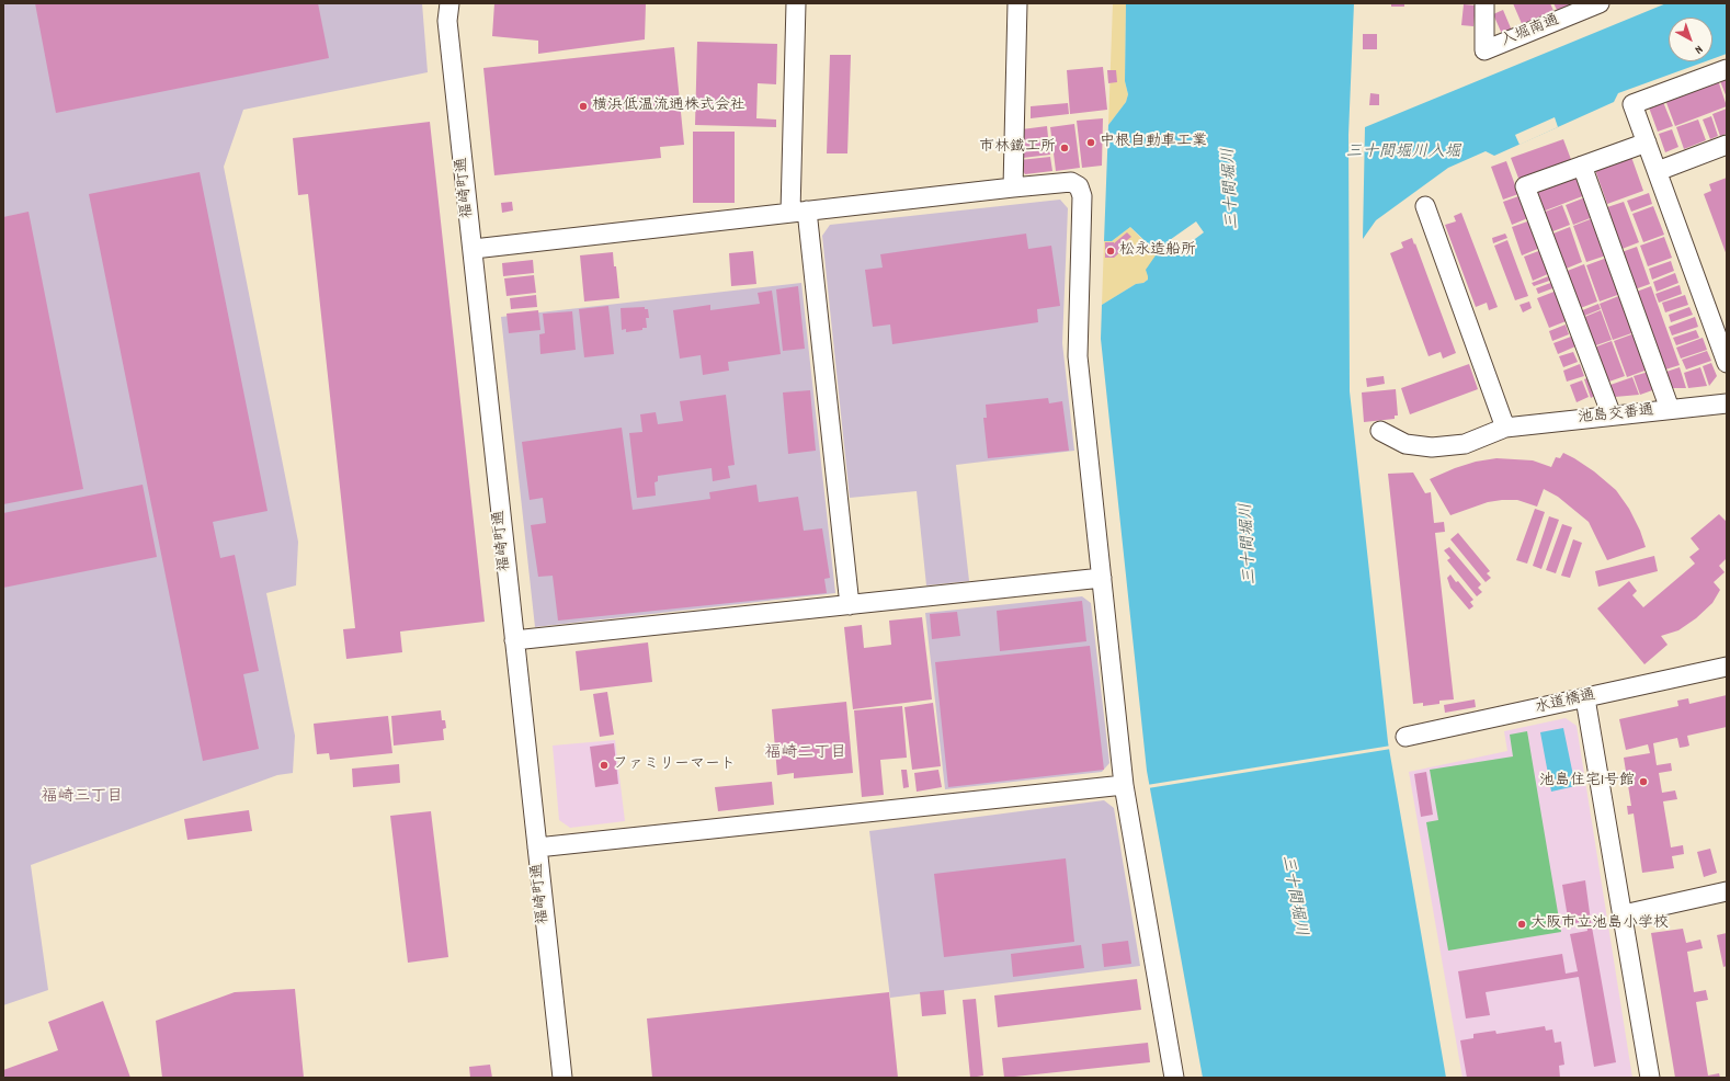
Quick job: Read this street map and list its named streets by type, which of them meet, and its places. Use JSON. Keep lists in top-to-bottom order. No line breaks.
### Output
{"streets":{"street":["入堀南通","福崎町通","池島交番通","水道橋通"]},"districts":["福崎二丁目","福崎三丁目"],"water":["三十間堀川入堀","三十間堀川"],"places":["横浜低温流通株式会社","中根自動車工業","市林鐵工所","松永造船所","ファミリーマート","池島住宅1号館","大阪市立池島小学校"],"north":"bottom right"}
